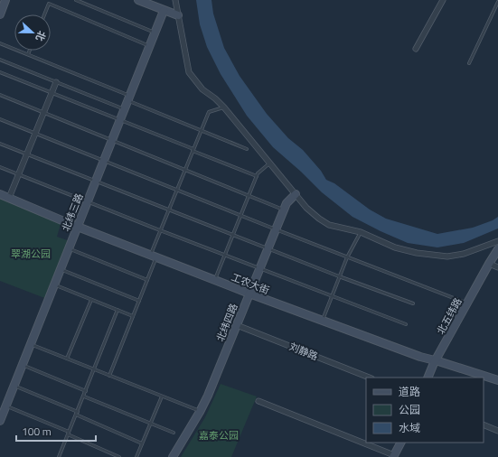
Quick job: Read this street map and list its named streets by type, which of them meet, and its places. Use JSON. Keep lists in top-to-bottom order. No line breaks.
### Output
{"streets":{"street":["北纬三路","工农大街","北五纬路","北纬四路","刘静路"]},"crossings":[["北纬三路","工农大街"],["工农大街","北五纬路"],["工农大街","北纬四路"],["北纬四路","刘静路"]],"parks":["翠湖公园","嘉泰公园"],"legend":["道路","公园","水域"],"scale_bar":"100 m","north":"right"}
